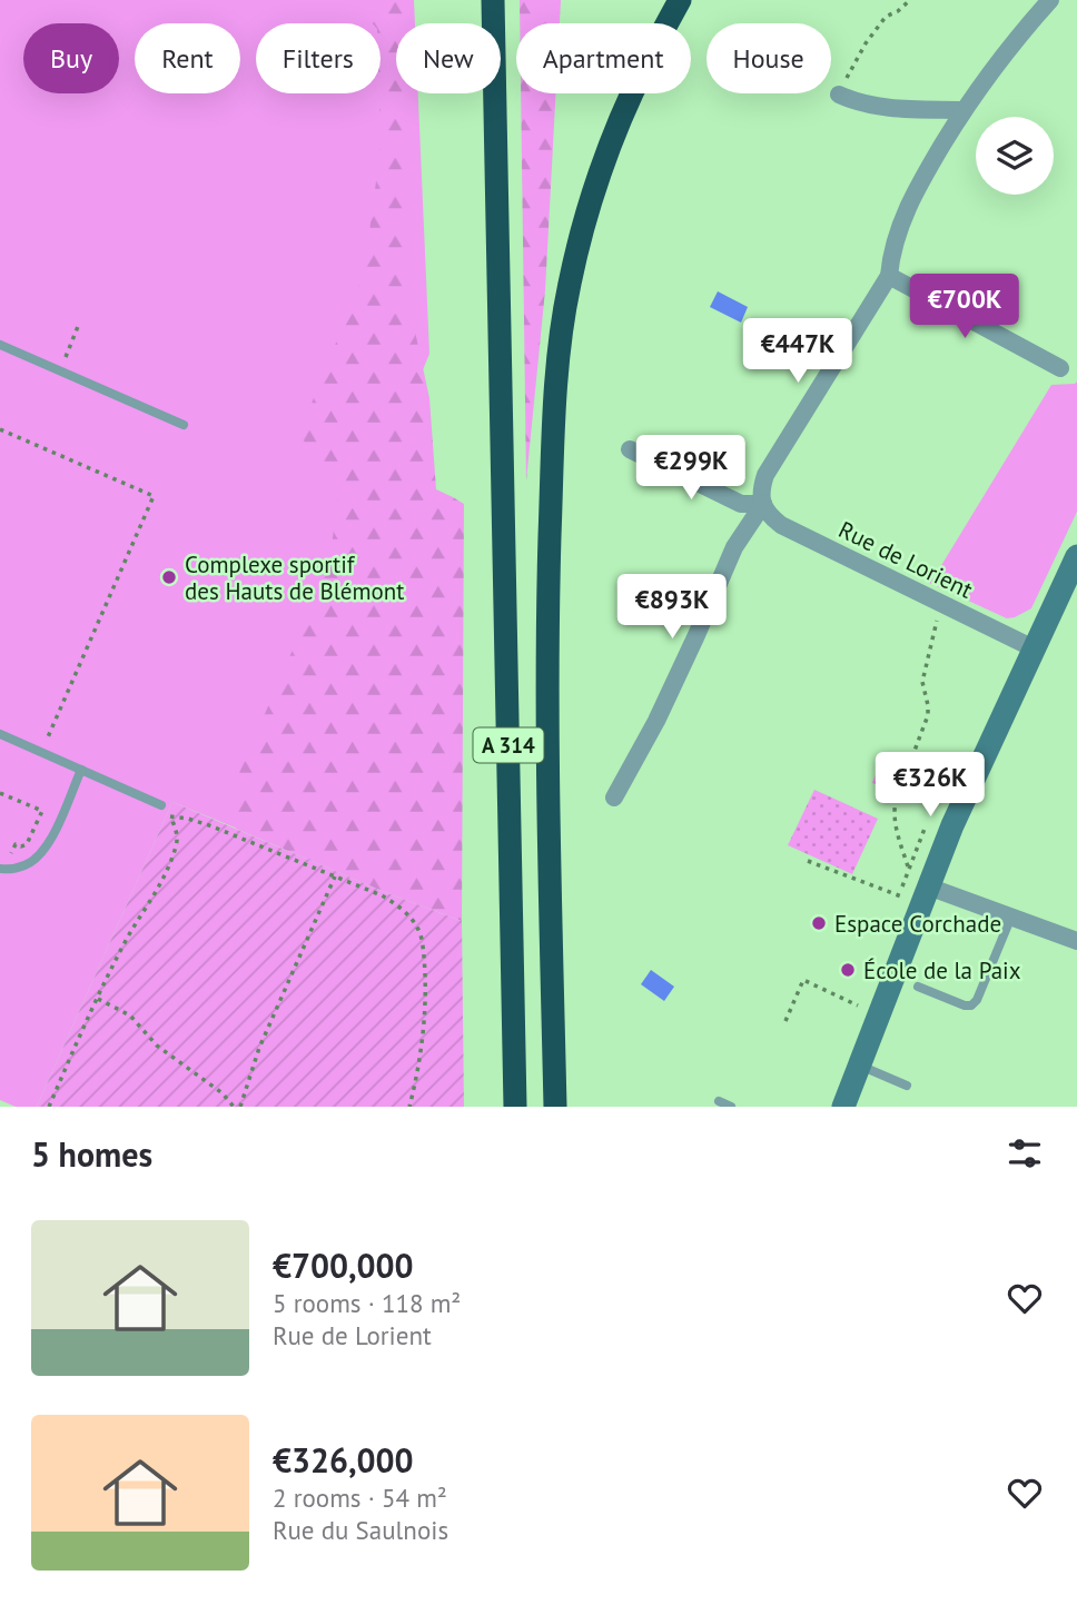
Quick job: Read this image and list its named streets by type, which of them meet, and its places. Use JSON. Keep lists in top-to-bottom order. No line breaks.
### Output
{"streets":{"highway":["A 314"],"street":["Rue de Lorient"]},"places":["Complexe sportif des Hauts de Blémont","Espace Corchade","École de la Paix"],"page":{"chip":["Buy","Rent","Filters","New","Apartment","House"],"price":["€700K","€447K","€299K","€893K","€326K"],"heading":"5 homes","list":[{"name":"€700,000","note":"5 rooms · 118 m² · Rue de Lorient"},{"name":"€326,000","note":"2 rooms · 54 m² · Rue du Saulnois"}]}}
